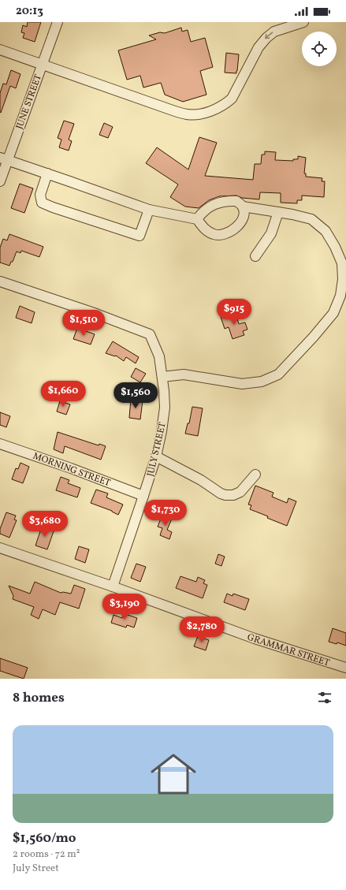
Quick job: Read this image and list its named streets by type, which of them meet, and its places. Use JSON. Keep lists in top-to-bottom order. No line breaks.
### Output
{"streets":{"street":["JUNE STREET","JULY STREET","MORNING STREET","GRAMMAR STREET"]},"crossings":[["JULY STREET","MORNING STREET"],["JULY STREET","GRAMMAR STREET"]],"page":{"status":"20:13","price":["$915","$1,510","$1,660","$1,560","$1,730","$3,680","$3,190","$2,780"],"heading":"8 homes","list":[{"name":"$1,560/mo","note":"2 rooms · 72 m² · July Street"}]}}
